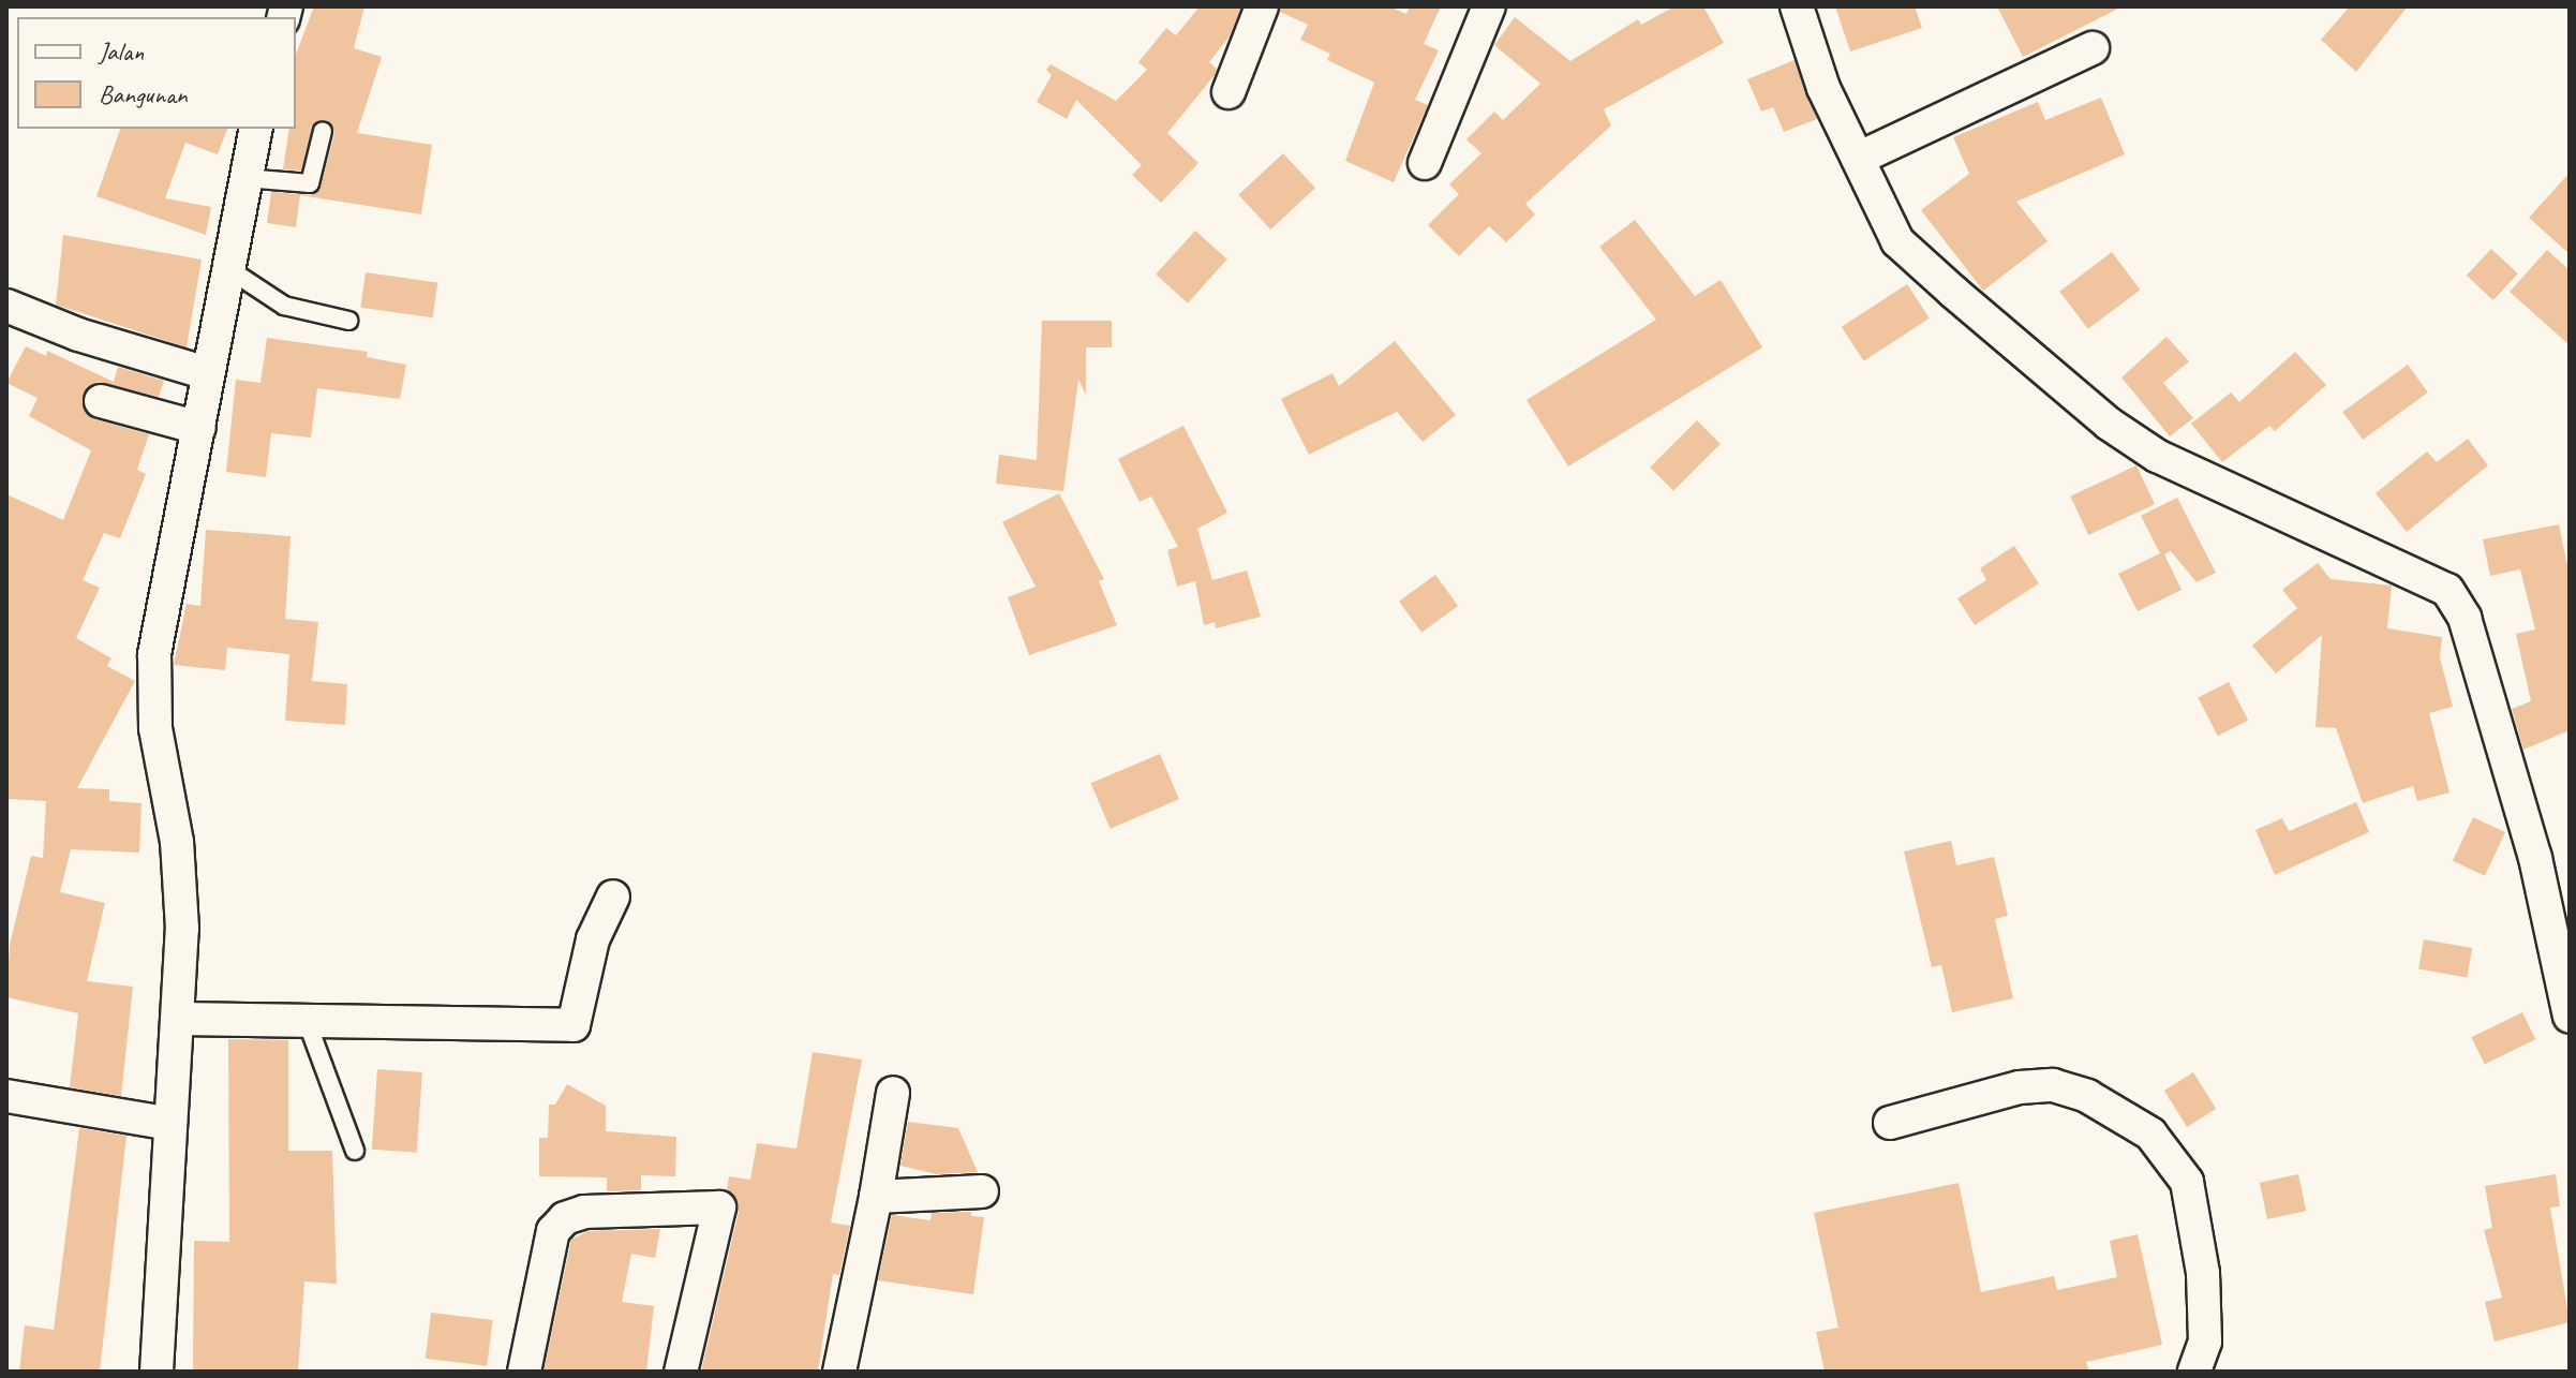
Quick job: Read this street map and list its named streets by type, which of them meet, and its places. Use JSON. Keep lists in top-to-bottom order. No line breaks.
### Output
{"legend":["Jalan","Bangunan"]}
